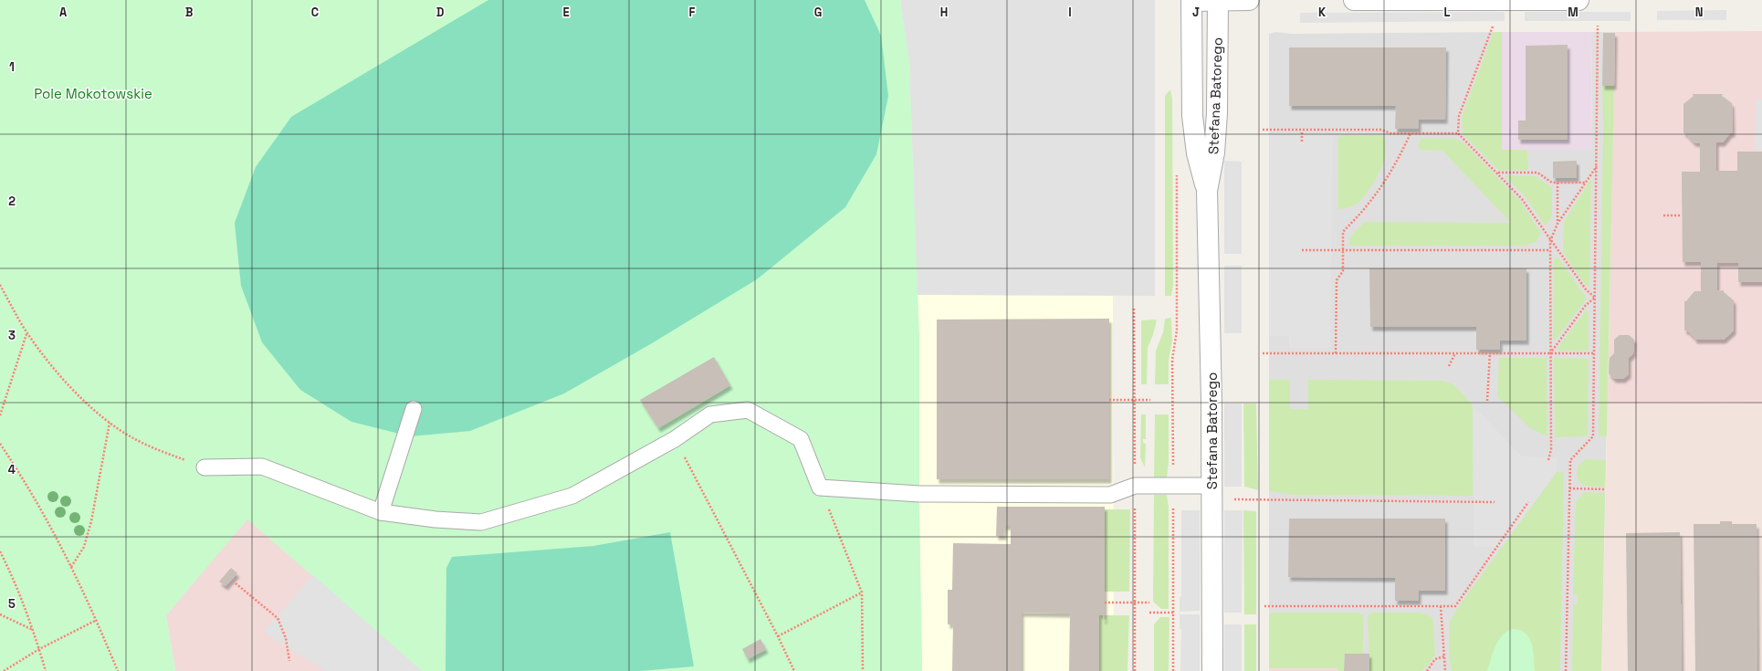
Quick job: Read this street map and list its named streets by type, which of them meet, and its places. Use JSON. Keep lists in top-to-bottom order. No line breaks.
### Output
{"streets":{"street":["Stefana Batorego"]},"parks":["Pole Mokotowskie"],"grid":{"columns":["A","B","C","D","E","F","G","H","I","J","K","L","M","N"],"rows":["1","2","3","4","5"]}}
